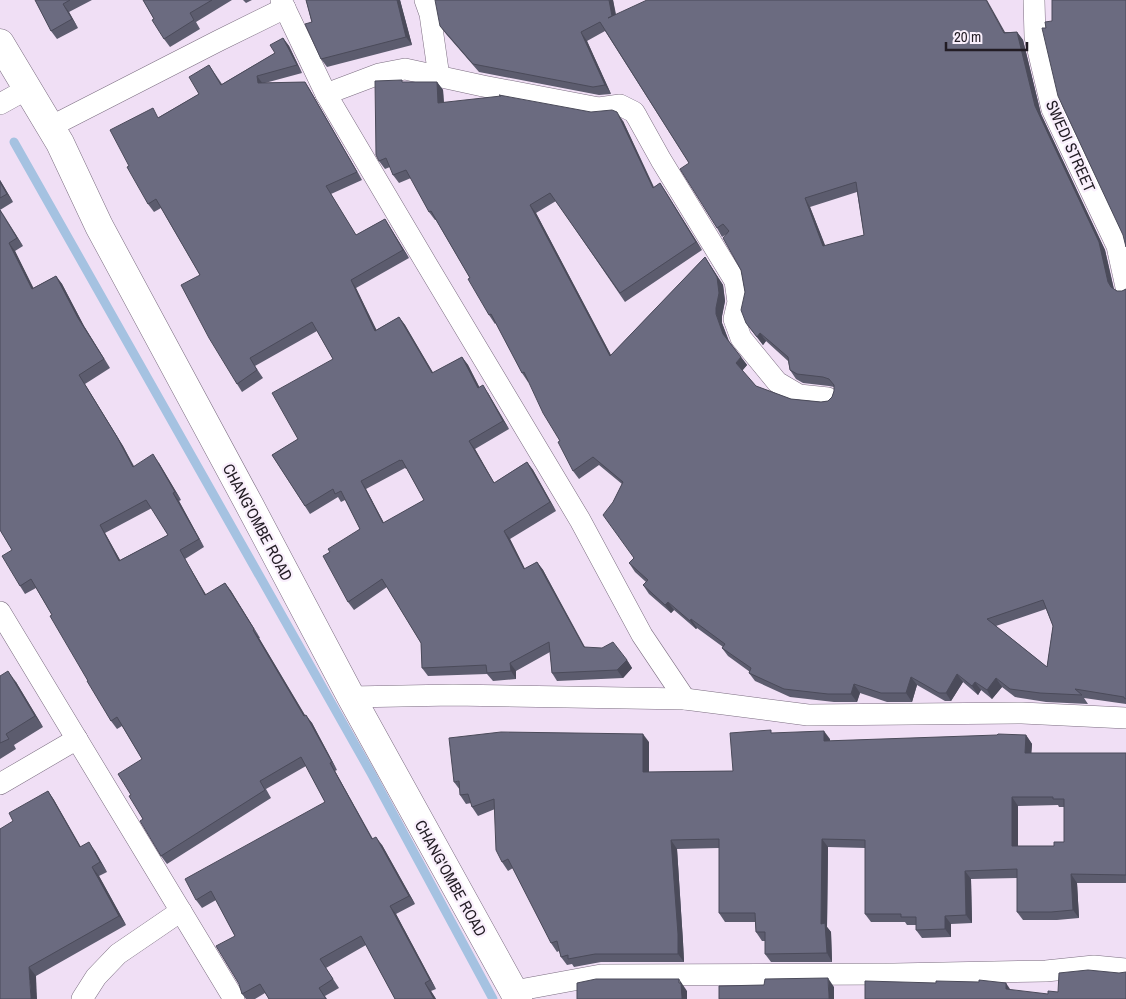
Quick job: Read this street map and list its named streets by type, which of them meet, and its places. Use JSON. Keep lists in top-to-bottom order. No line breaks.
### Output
{"streets":{"street":["SWEDI STREET","CHANG'OMBE ROAD"]},"scale_bar":"20 m"}
